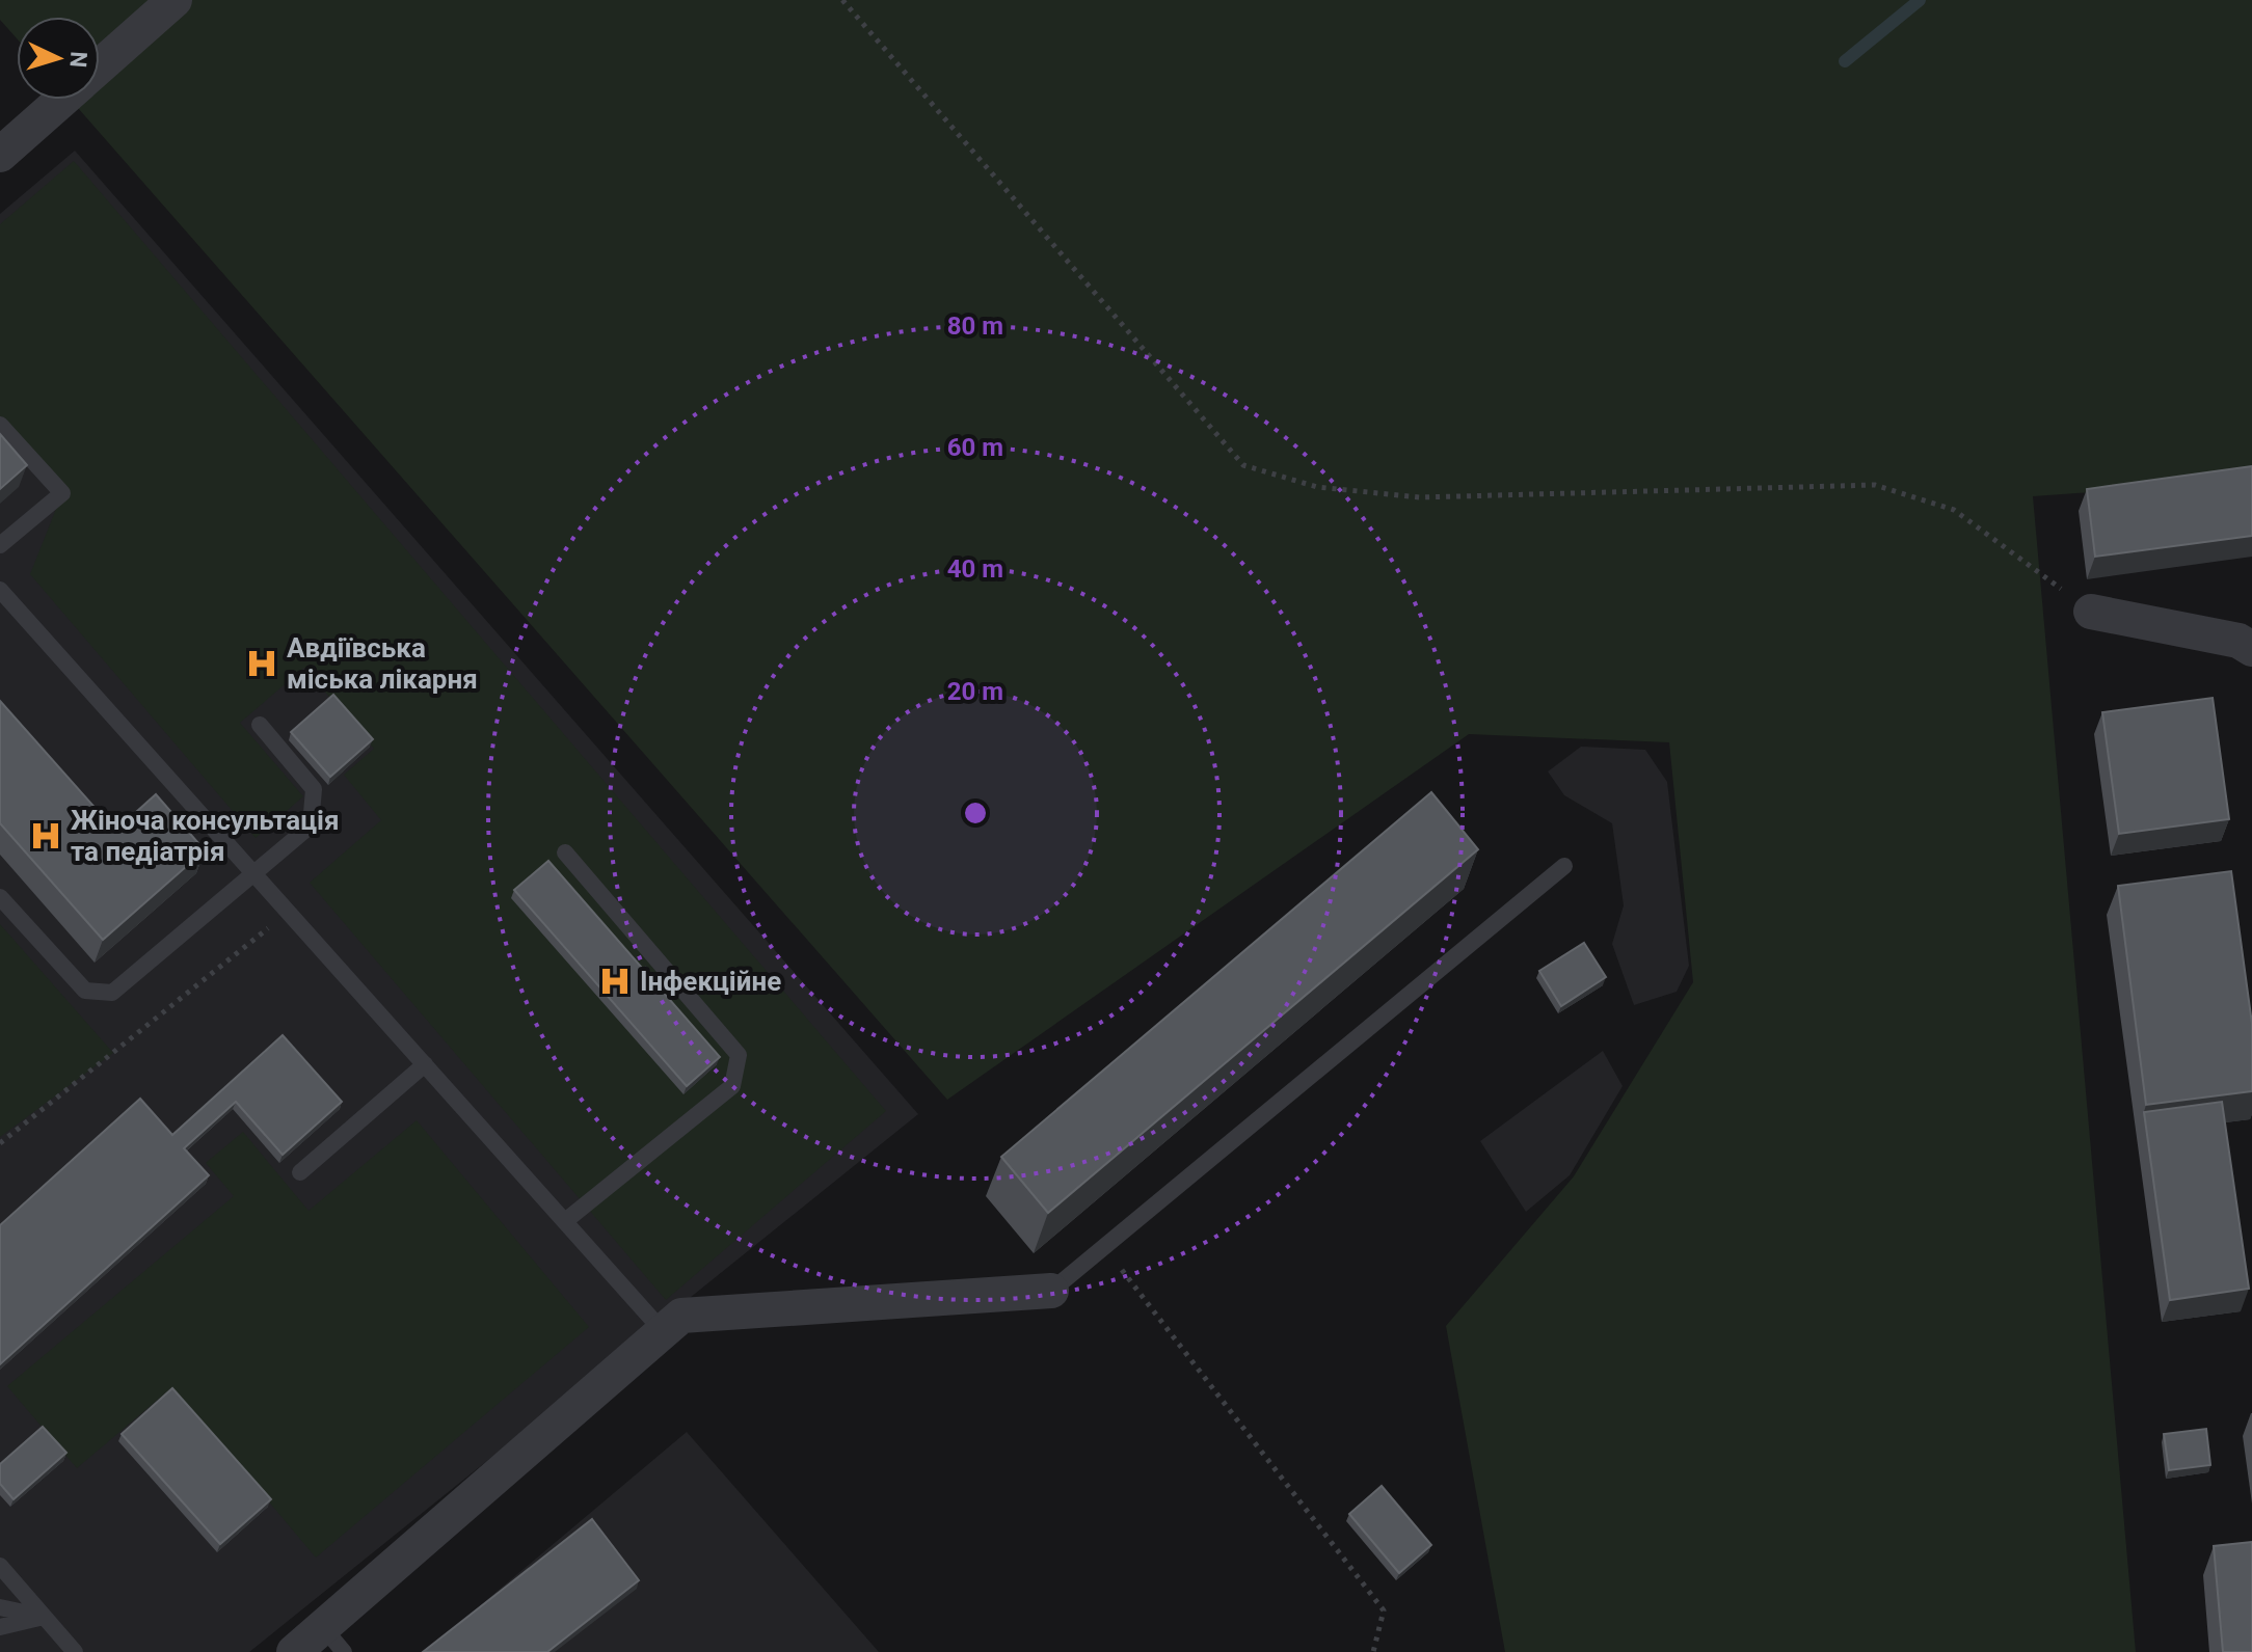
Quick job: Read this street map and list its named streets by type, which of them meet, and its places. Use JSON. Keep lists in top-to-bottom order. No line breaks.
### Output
{"places":{"hospital":["Авдіївська міська лікарня","Жіноча консультація та педіатрія","Інфекційне"]},"north":"right","rings":["80 m","60 m","40 m","20 m"]}
